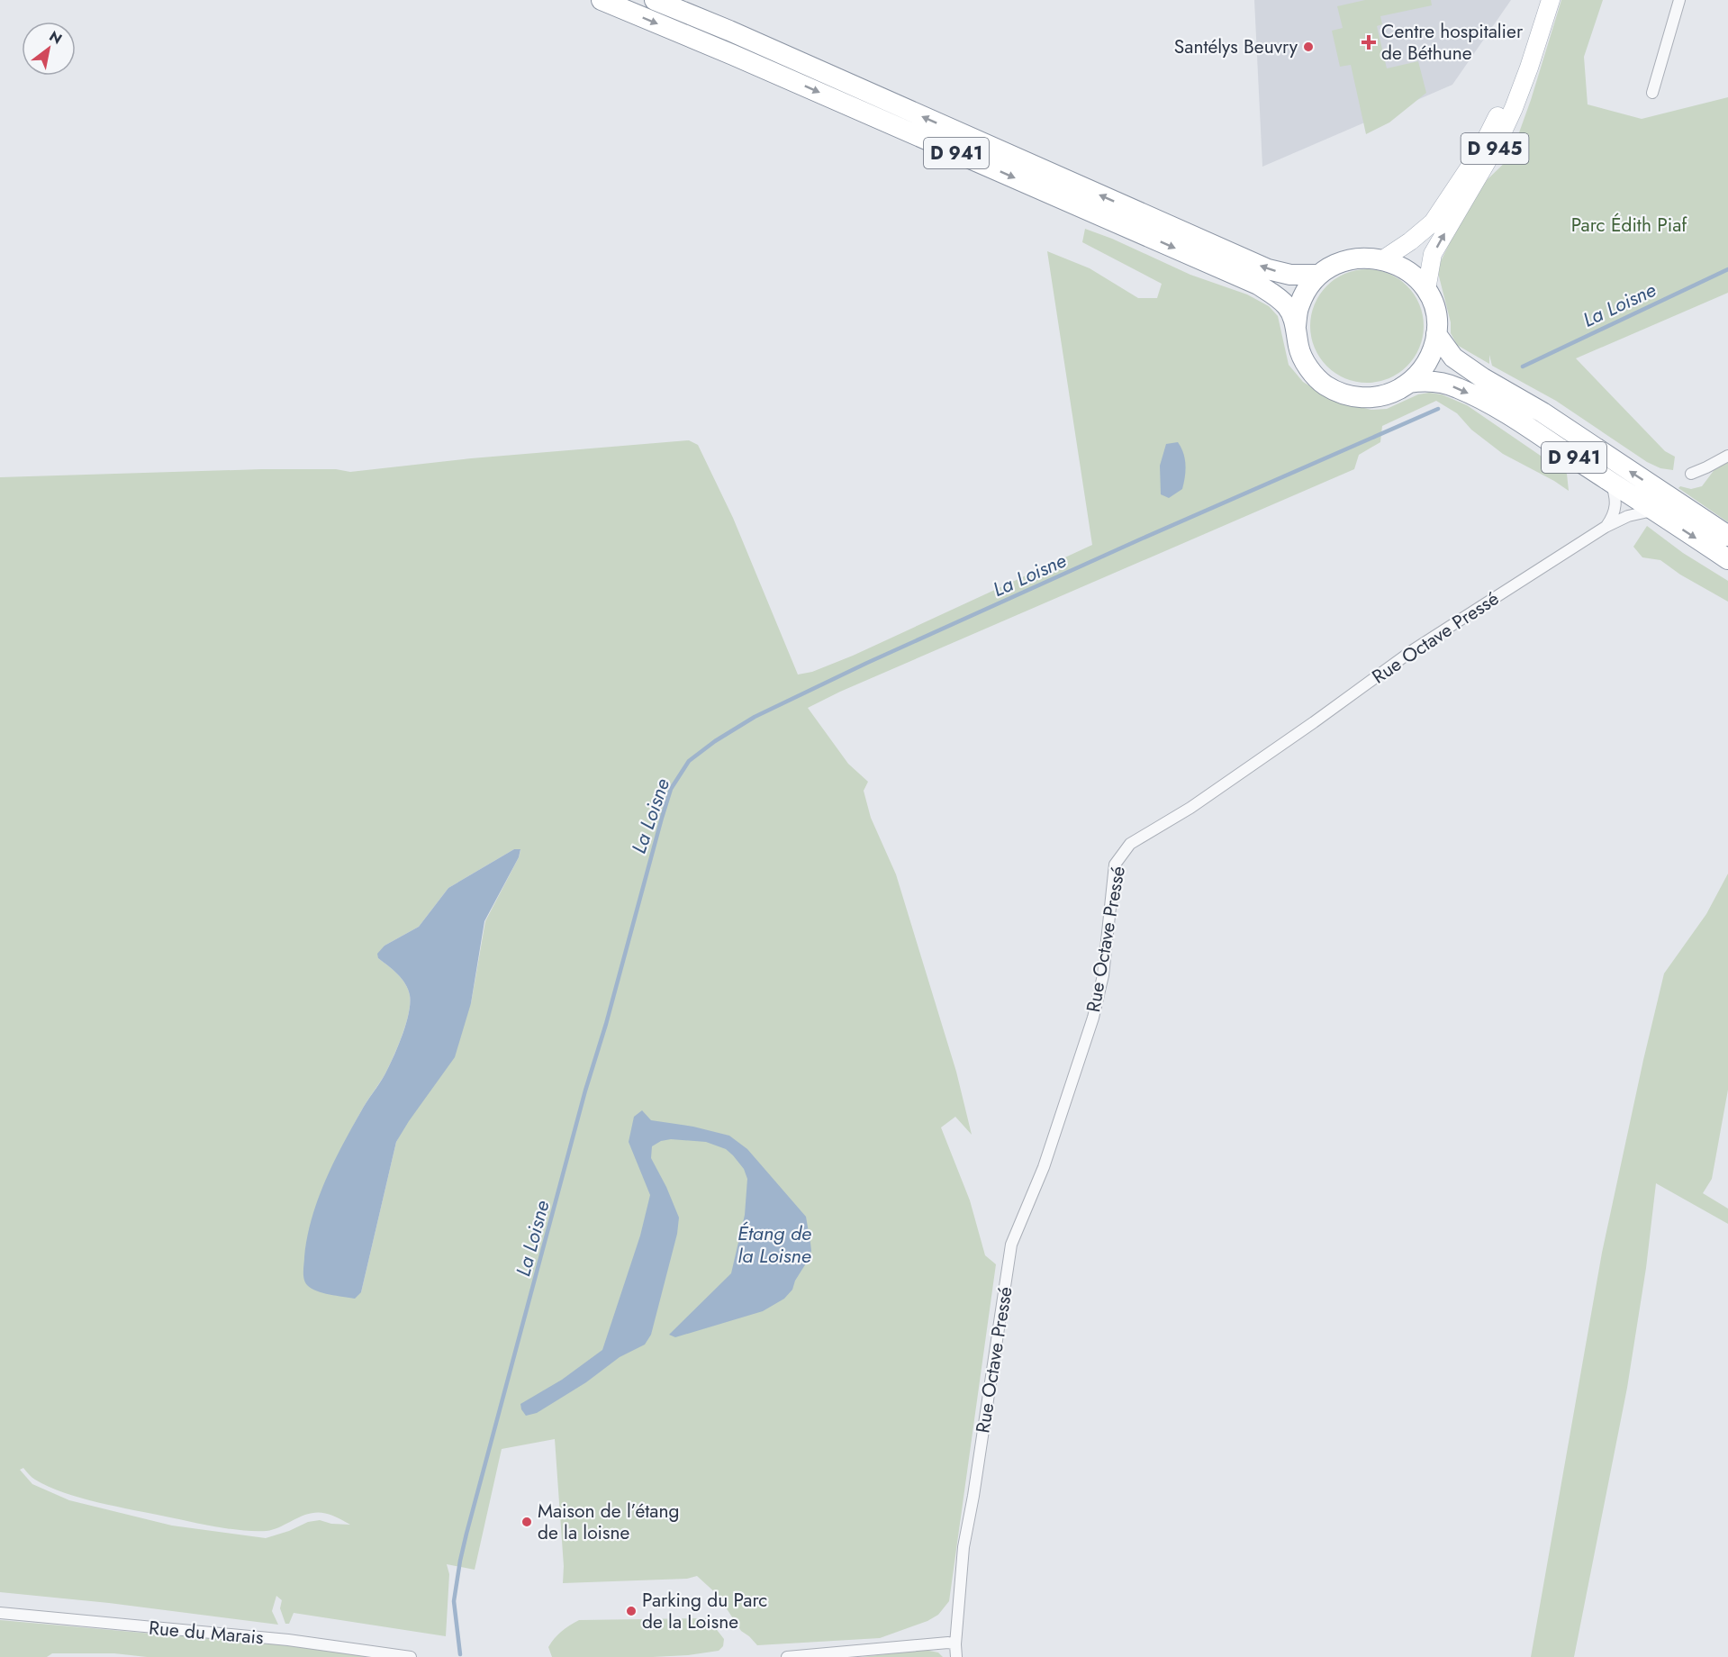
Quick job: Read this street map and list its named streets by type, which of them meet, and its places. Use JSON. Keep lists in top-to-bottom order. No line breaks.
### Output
{"streets":{"highway":["D 941"],"main road":["D 945"],"street":["Rue Octave Pressé","Rue du Marais"]},"crossings":[["D 945","D 941"],["D 941","Rue Octave Pressé"]],"water":["La Loisne","Étang de la Loisne"],"parks":["Parc Édith Piaf"],"places":{"health":["Centre hospitalier de Béthune"],"other":["Santélys Beuvry","Maison de l’étang de la loisne","Parking du Parc de la Loisne"]},"north":"top right"}
